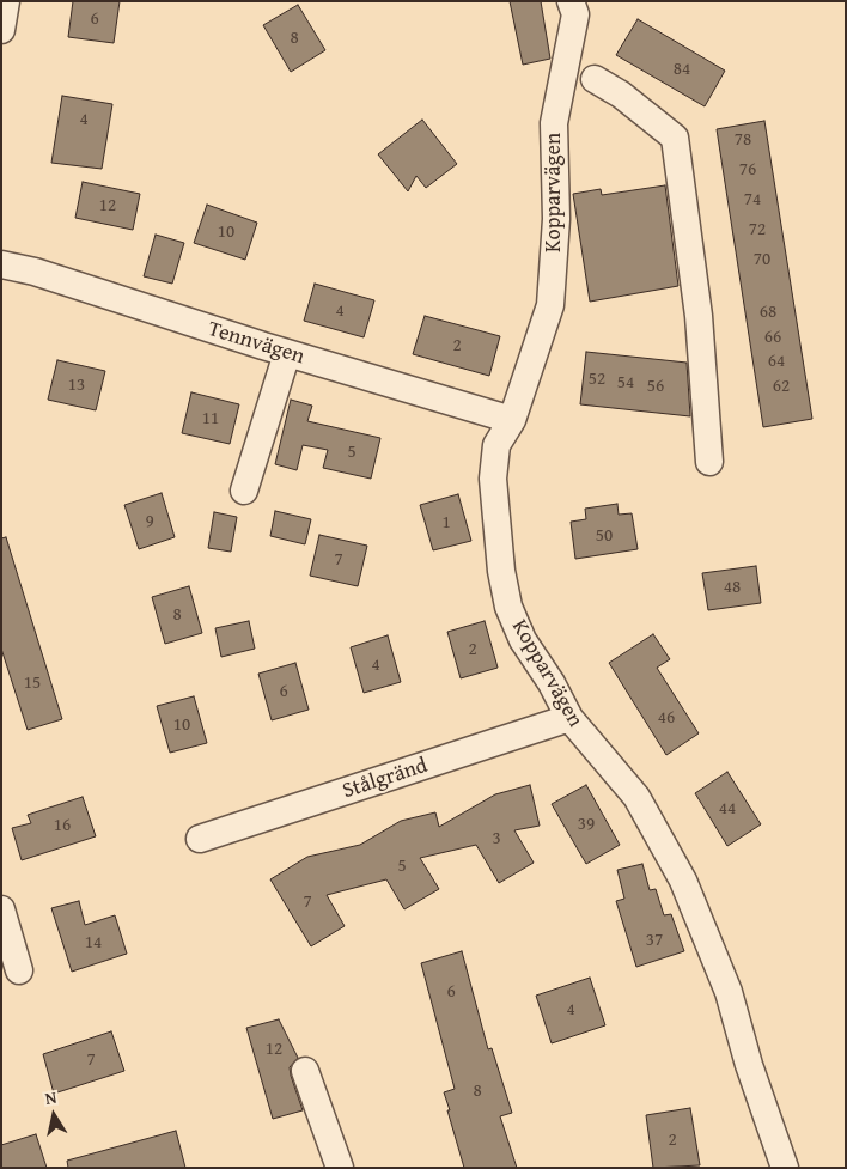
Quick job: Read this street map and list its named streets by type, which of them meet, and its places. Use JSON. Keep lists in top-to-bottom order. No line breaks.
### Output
{"streets":{"street":["Kopparvägen","Tennvägen","Stålgränd"]},"crossings":[["Kopparvägen","Tennvägen"],["Kopparvägen","Stålgränd"]],"house_numbers":["6","8","84","4","78","76","74","12","72","10","70","4","68","66","2","64","52","54","13","56","62","11","5","9","1","50","7","48","8","2","4","15","6","46","10","44","39","16","3","5","7","37","14","6","4","12","7","8","2"],"north":"top"}
